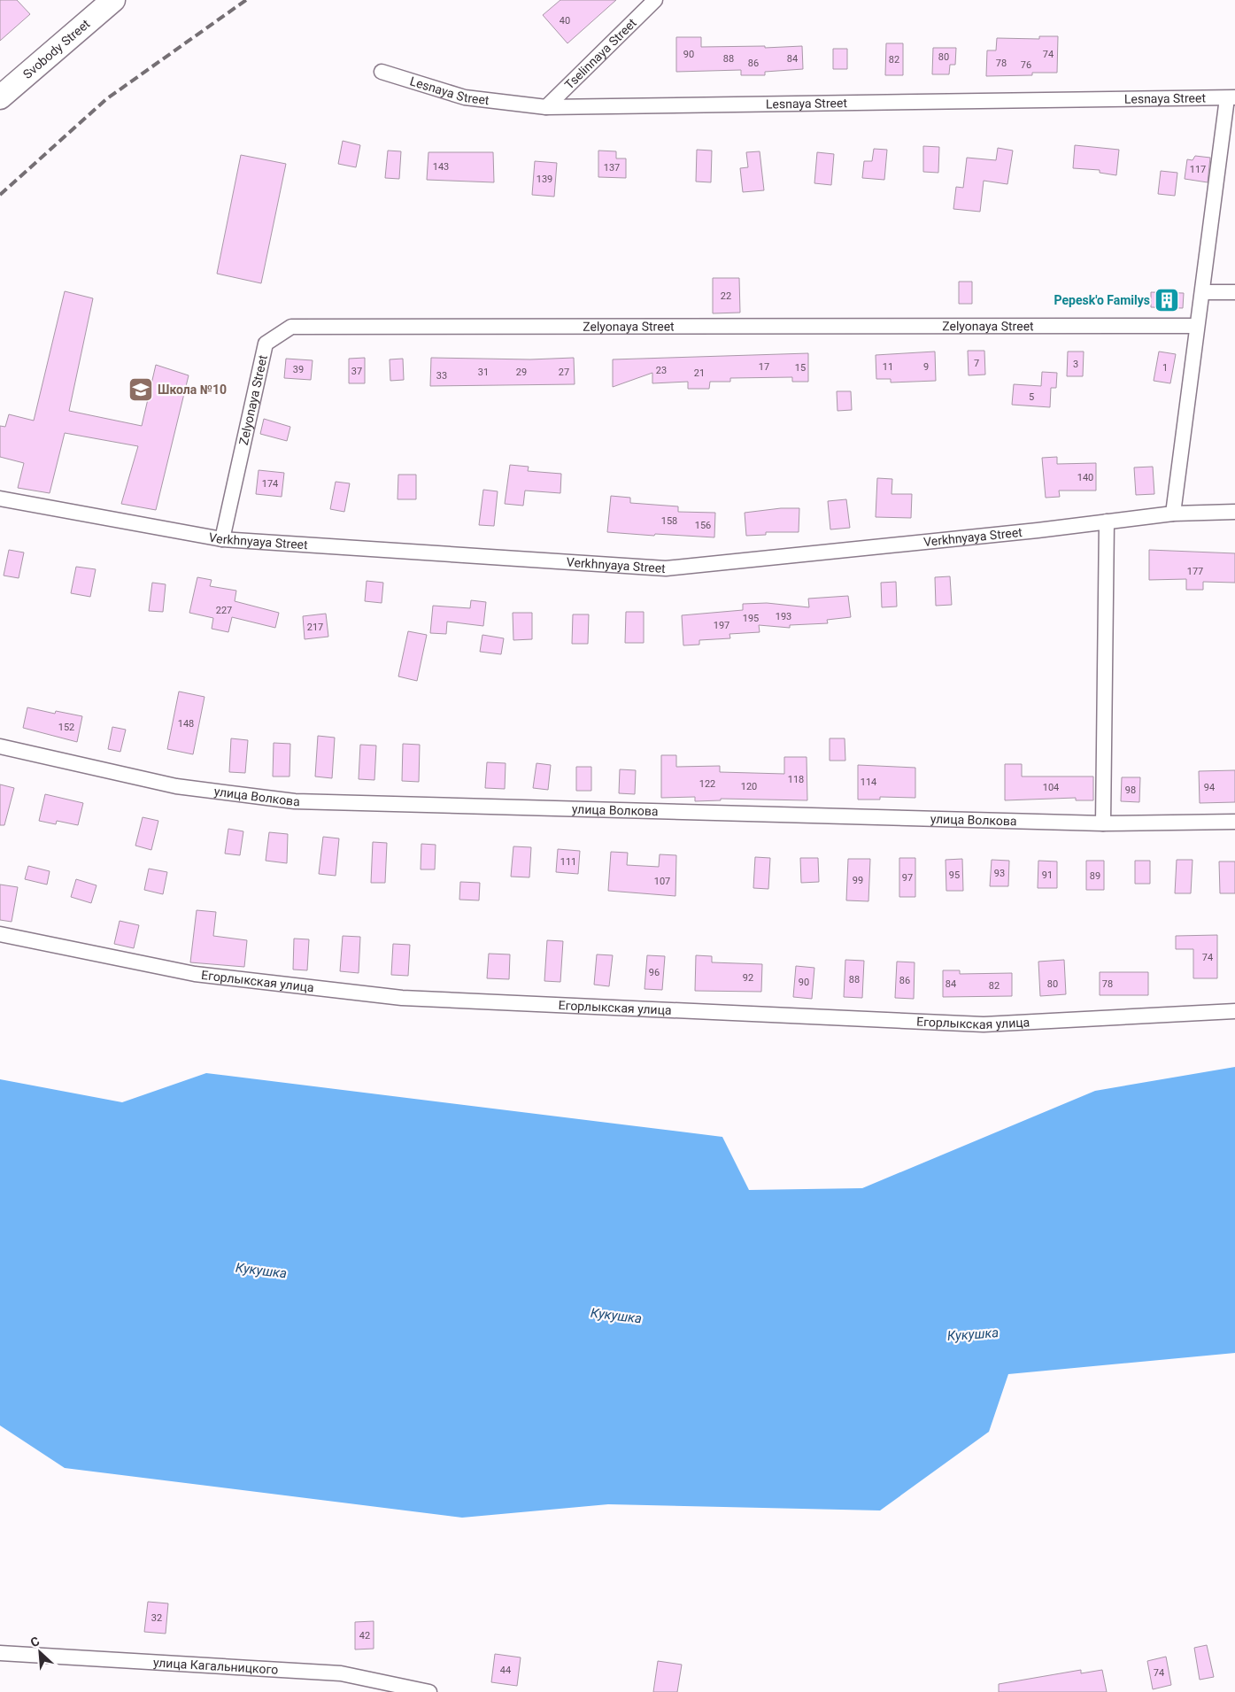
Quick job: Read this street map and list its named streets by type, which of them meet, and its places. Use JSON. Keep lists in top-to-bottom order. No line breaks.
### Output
{"streets":{"main road":["Svobody Street"],"street":["Tselinnaya Street","Lesnaya Street","Zelyonaya Street","Verkhnyaya Street","улица Волкова","Егорлыкская улица","улица Кагальницкого"]},"crossings":[["Tselinnaya Street","Lesnaya Street"],["Zelyonaya Street","Verkhnyaya Street"]],"water":["Кукушка"],"places":{"building":["Pepesk'o Familys"],"school or university":["Школа №10"]},"house_numbers":["40","90","74","80","88","84","82","86","78","76","143","137","117","139","22","7","3","17","11","9","15","1","39","23","37","31","29","27","21","33","5","140","174","158","156","177","227","193","195","197","217","148","152","118","114","122","120","104","94","98","111","93","95","91","89","97","99","107","74","96","92","88","86","90","84","80","78","82","32","42","44","74"],"north":"top left"}
